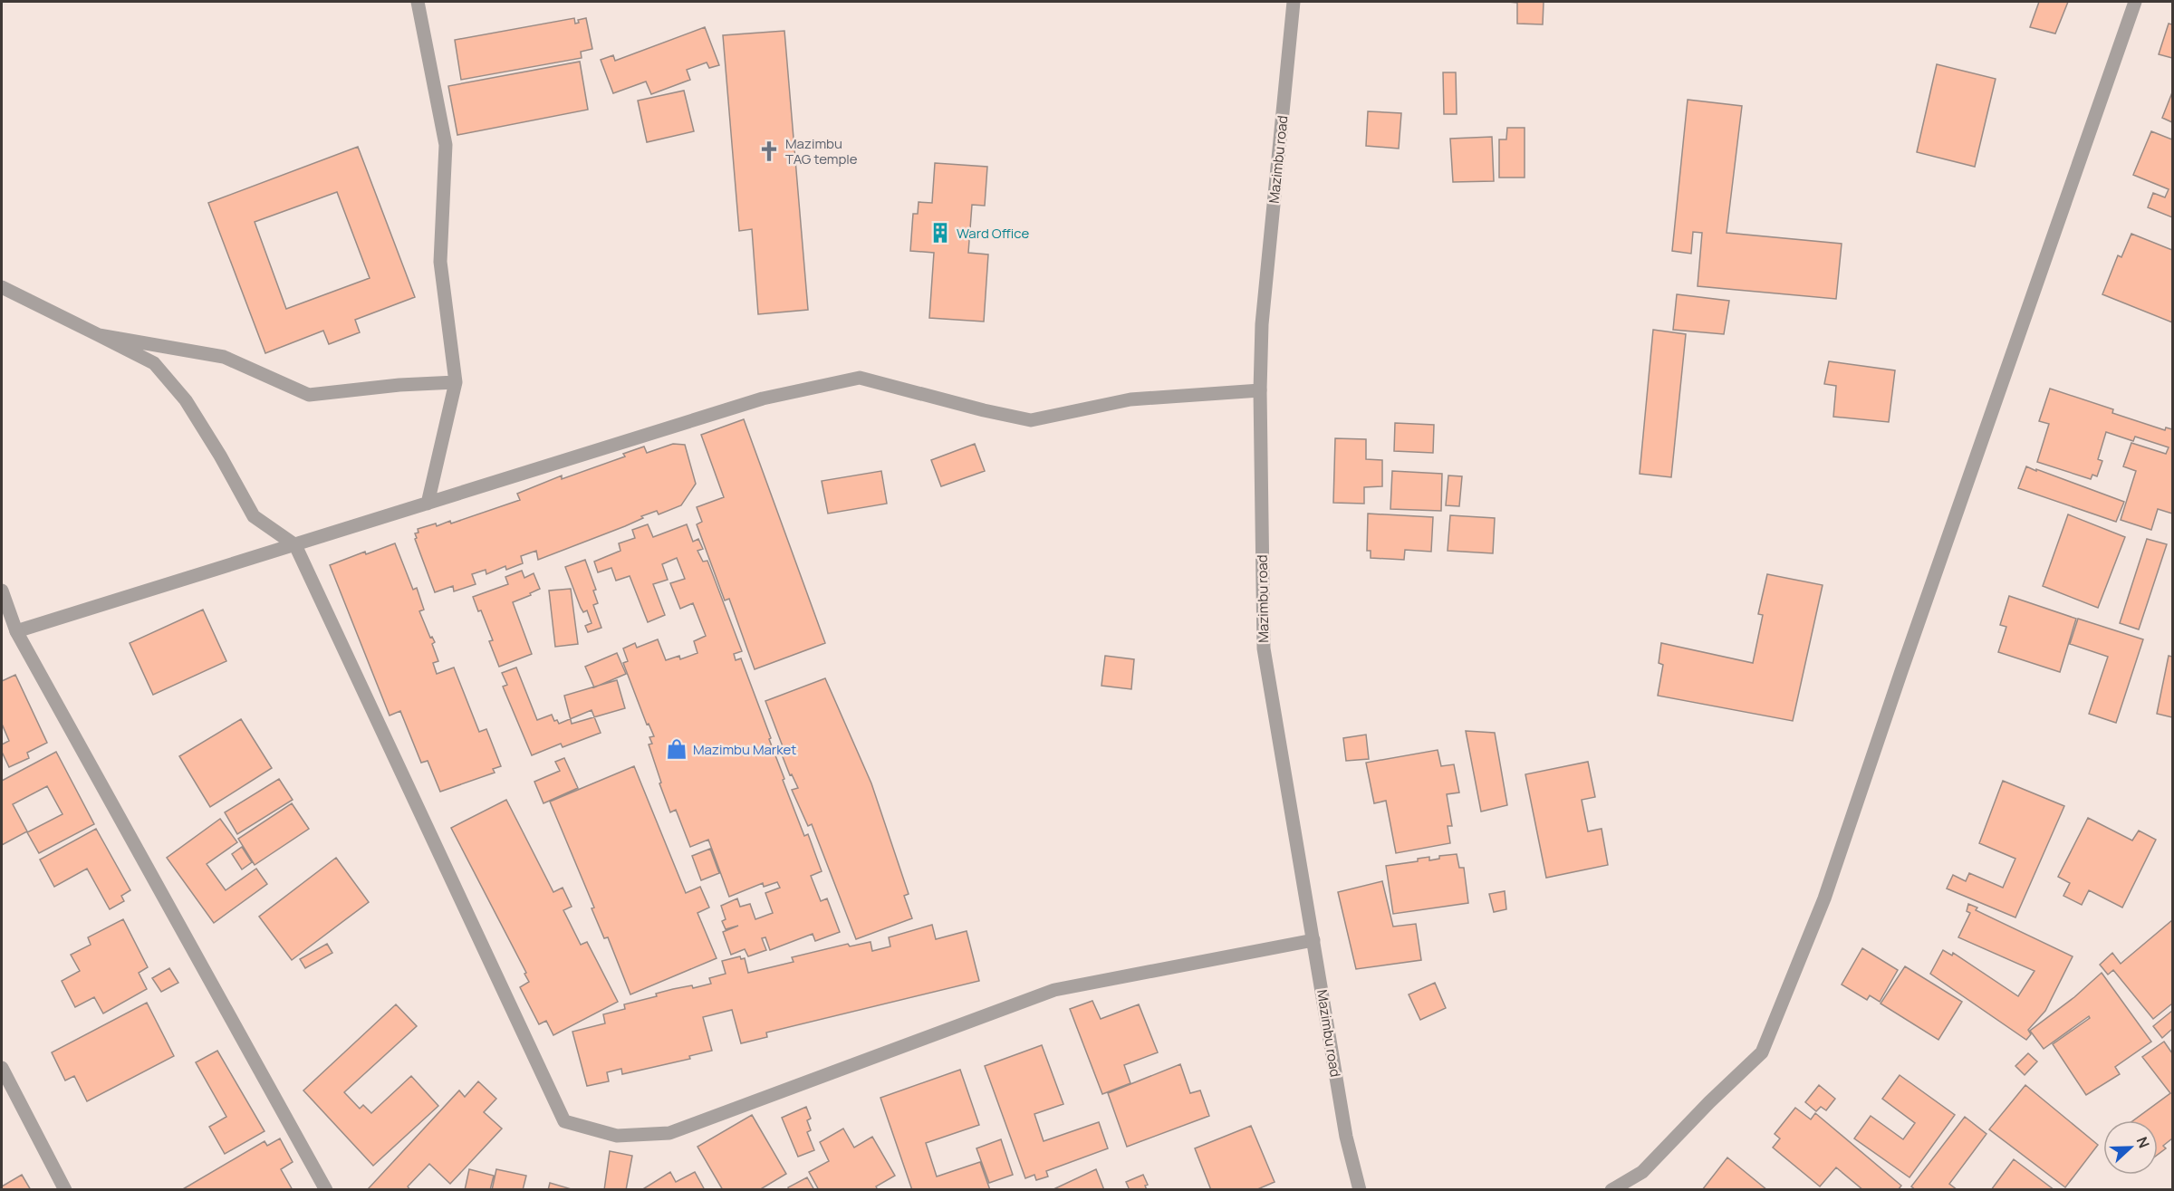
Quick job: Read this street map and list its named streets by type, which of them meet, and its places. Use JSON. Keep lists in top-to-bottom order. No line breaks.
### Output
{"streets":{"street":["Mazimbu road"]},"places":{"church":["Mazimbu TAG temple"],"building":["Ward Office"],"shop":["Mazimbu Market"]},"north":"right"}
